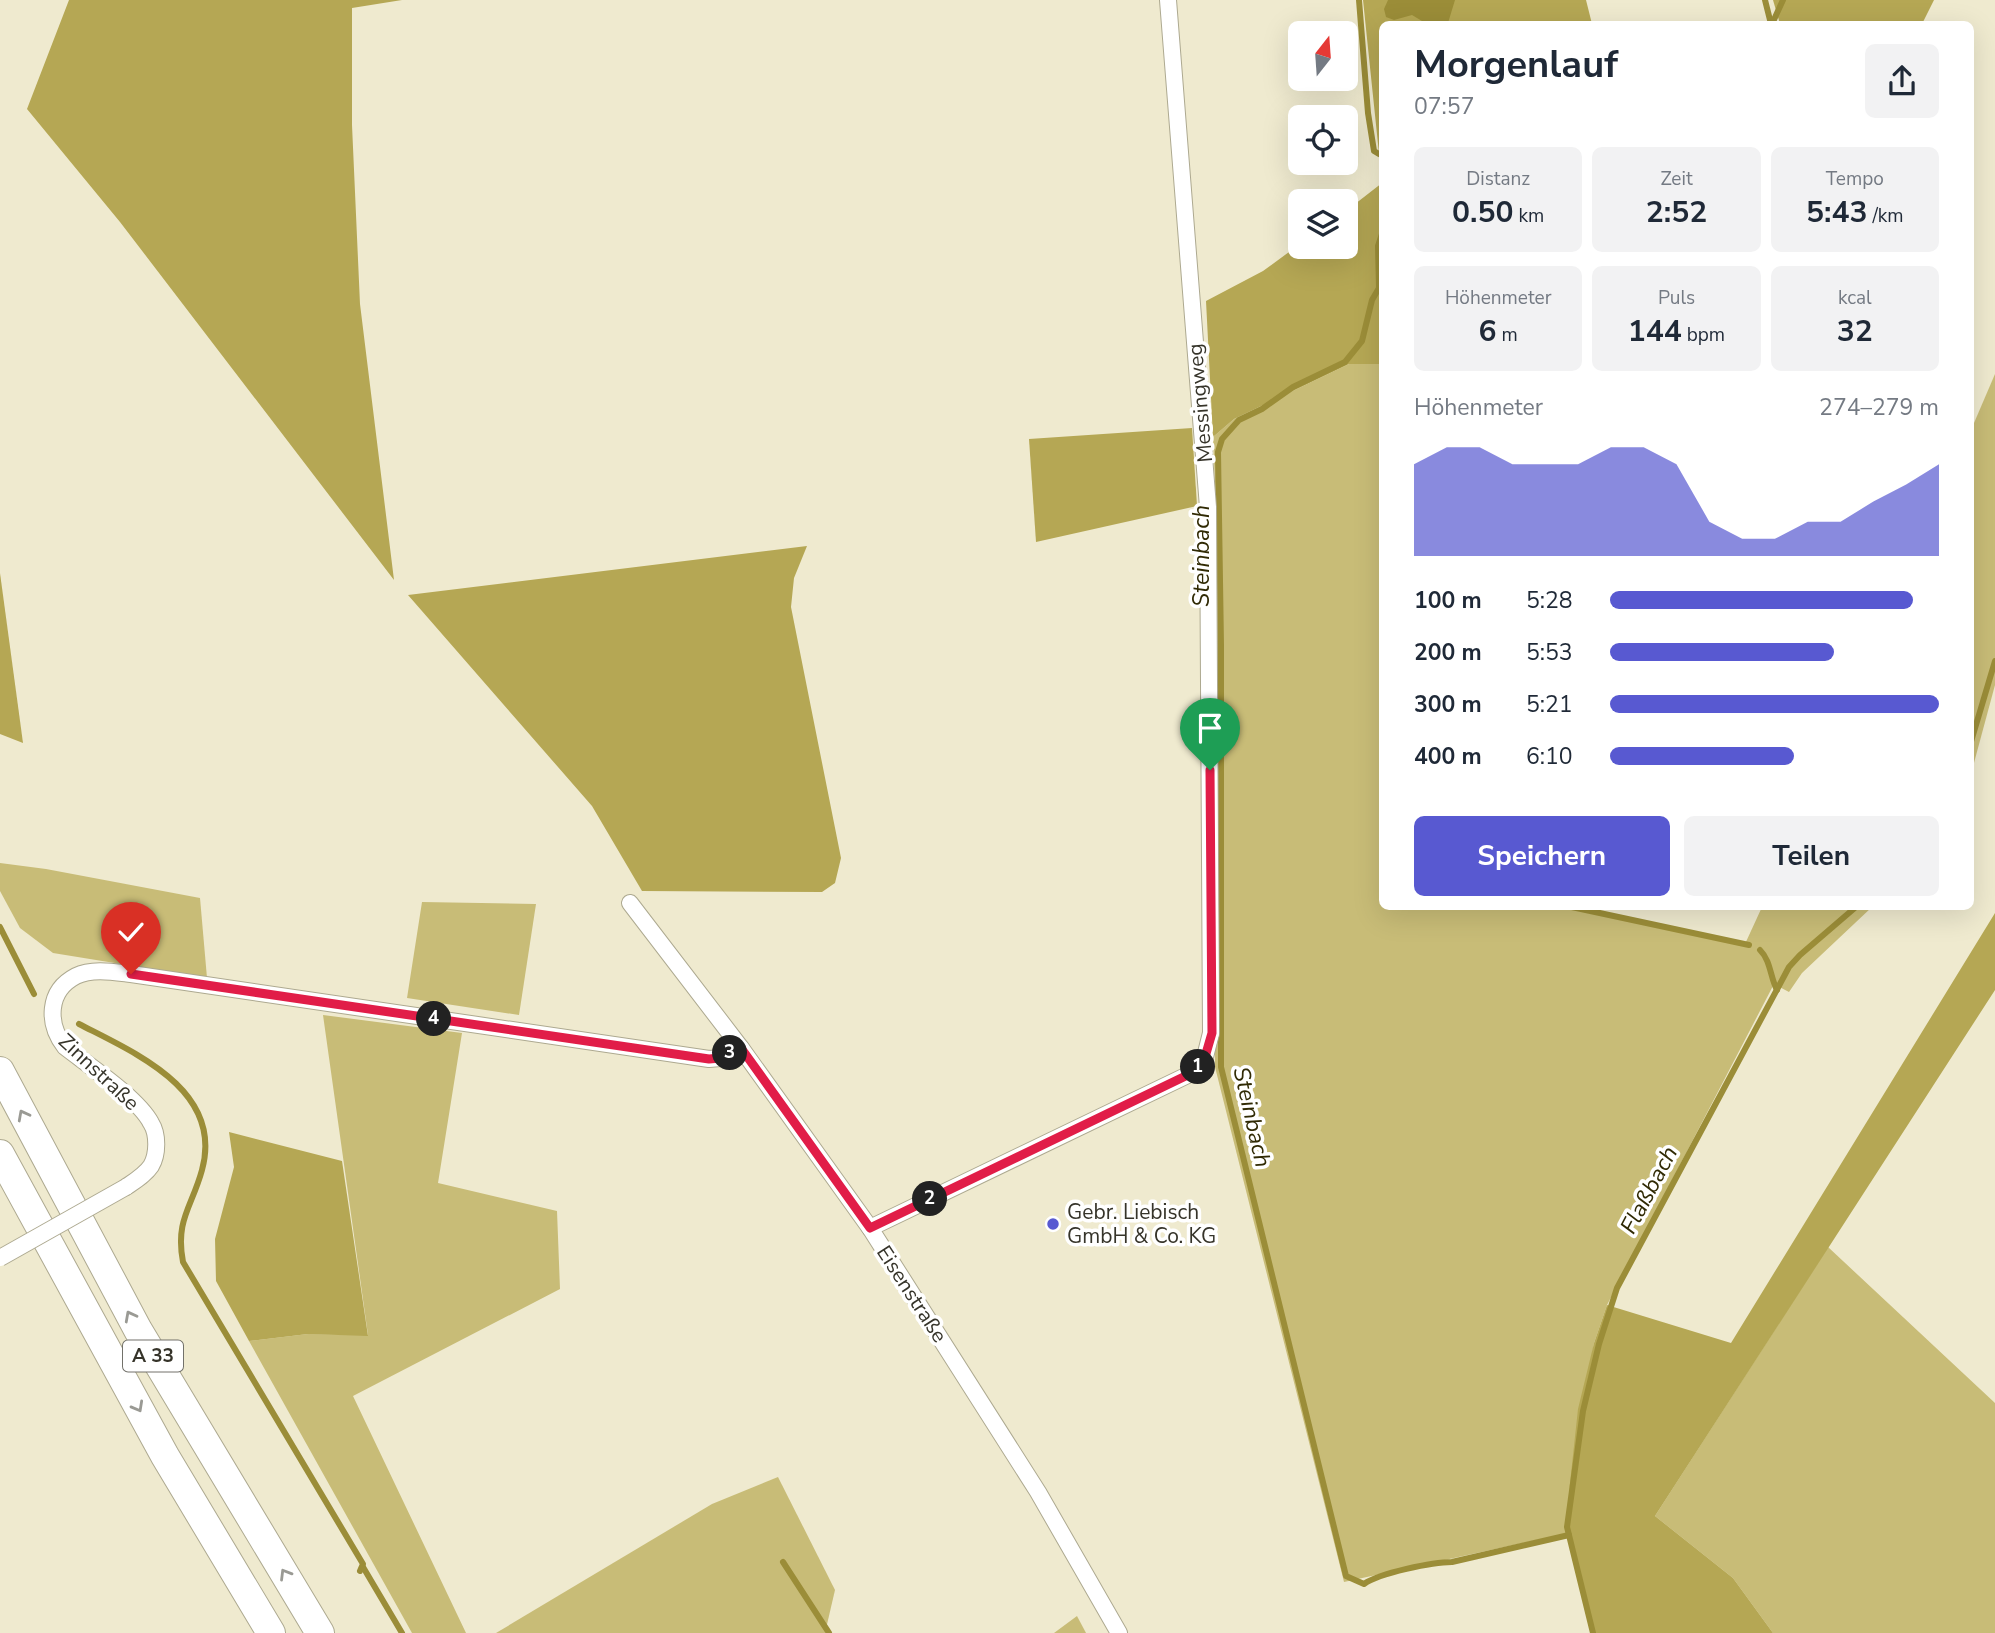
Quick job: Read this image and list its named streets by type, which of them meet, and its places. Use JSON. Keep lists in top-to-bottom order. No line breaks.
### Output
{"streets":{"highway":["A 33"],"street":["Messingweg","Zinnstraße","Eisenstraße"]},"crossings":[["Messingweg","Eisenstraße"],["Zinnstraße","Eisenstraße"]],"water":["Steinbach","Flaßbach"],"places":["Gebr. Liebisch GmbH & Co. KG"],"north":"top","page":{"heading":["Morgenlauf","07:57"],"stats":[["Distanz","0.50 km"],["Zeit","2:52"],["Tempo","5:43 /km"],["Höhenmeter","6 m"],["Puls","144 bpm"],["kcal","32"]],"chart":["Höhenmeter","274–279 m"],"list":[{"name":"100 m","note":"5:28"},{"name":"200 m","note":"5:53"},{"name":"300 m","note":"5:21"},{"name":"400 m","note":"6:10"}],"buttons":["Speichern","Teilen"],"pins":["4","3","1","2"]}}
